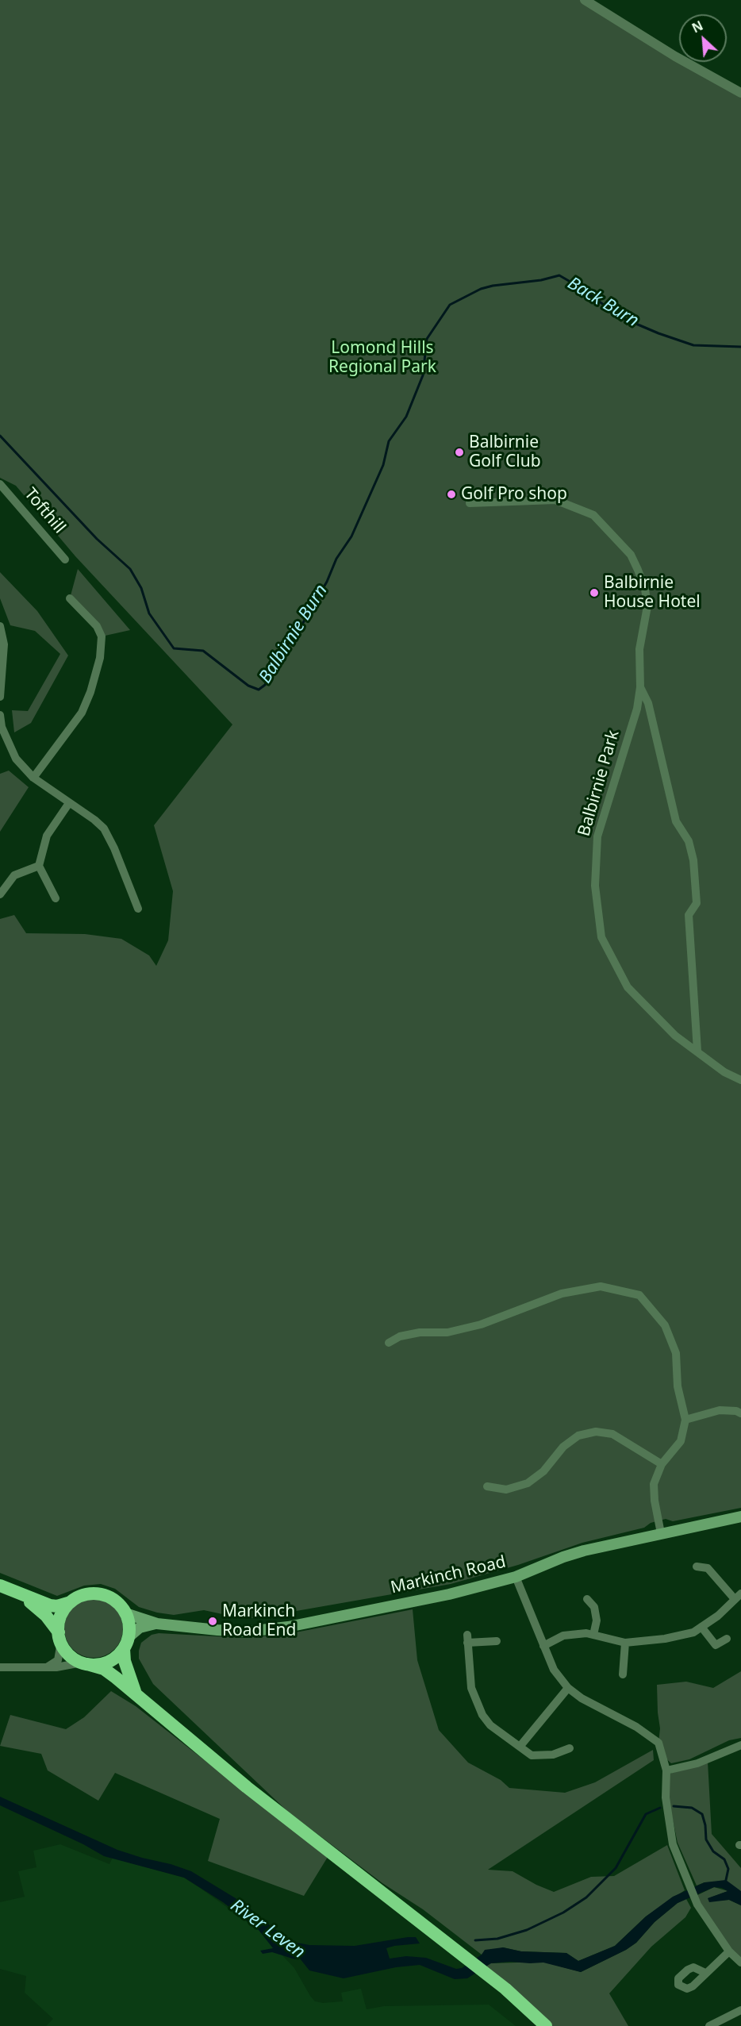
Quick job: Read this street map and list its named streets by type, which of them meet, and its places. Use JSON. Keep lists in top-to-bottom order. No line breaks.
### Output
{"streets":{"main road":["Markinch Road"],"street":["Tofthill","Balbirnie Park"]},"water":["Back Burn","Balbirnie Burn","River Leven"],"parks":["Lomond Hills Regional Park"],"places":["Balbirnie Golf Club","Golf Pro shop","Balbirnie House Hotel","Markinch Road End"],"north":"top left"}
